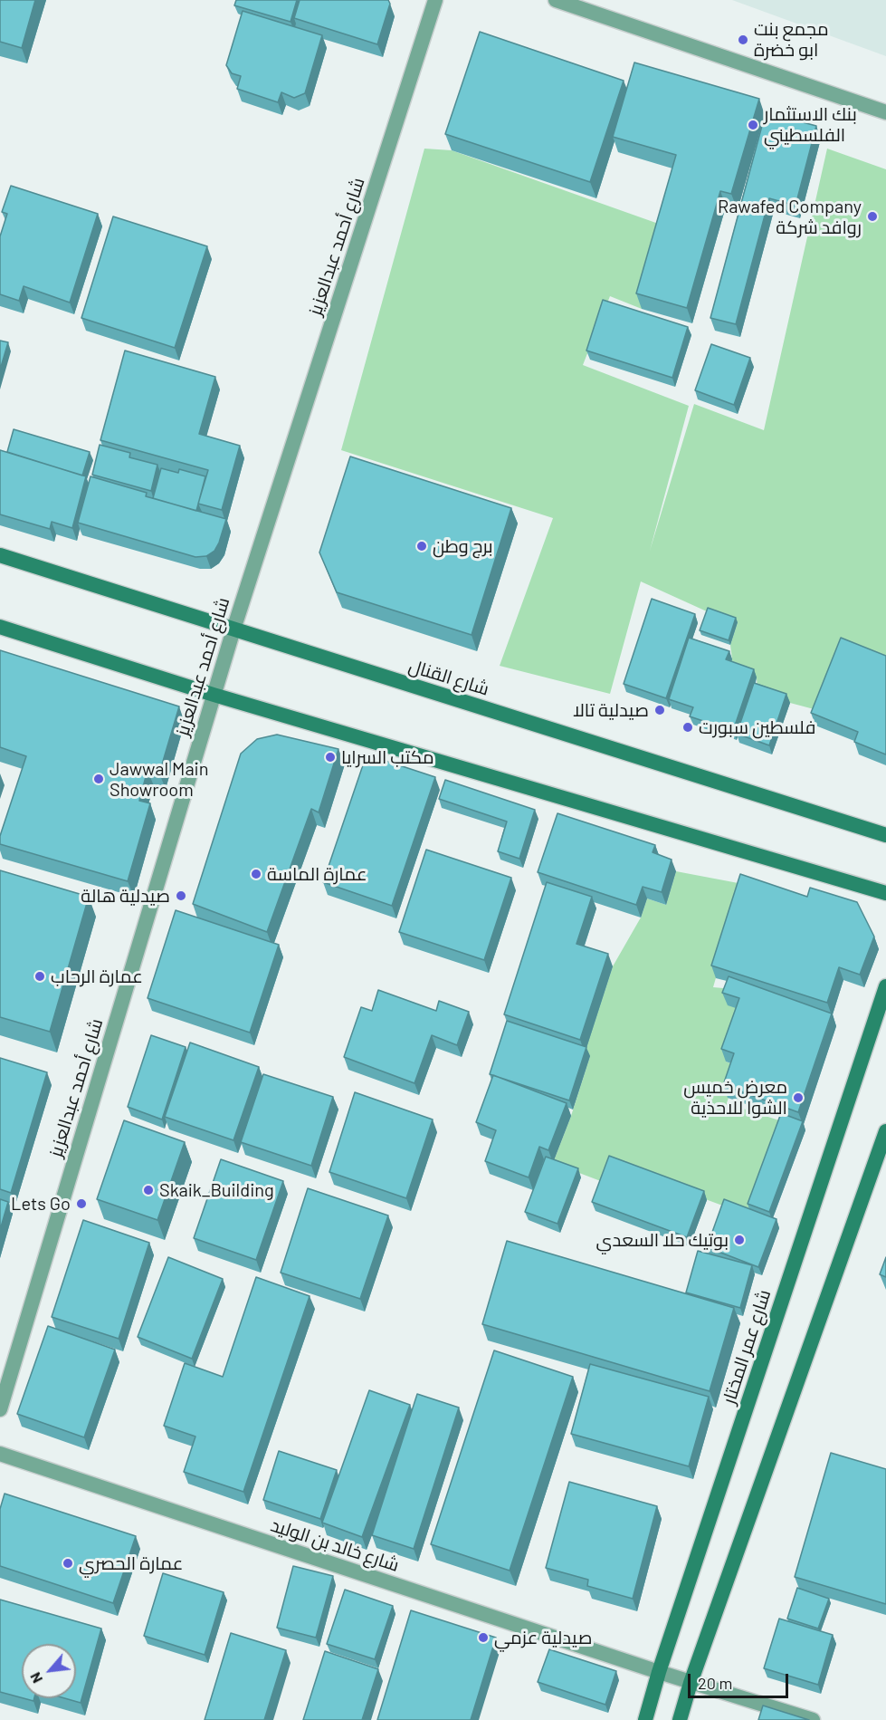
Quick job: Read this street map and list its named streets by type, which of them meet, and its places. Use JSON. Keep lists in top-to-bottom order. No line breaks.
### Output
{"streets":{"main road":["شارع القنال","شارع عمر المختار"],"street":["شارع أحمد عبدالعزيز","شارع خالد بن الوليد"]},"crossings":[["شارع أحمد عبدالعزيز","شارع القنال"],["شارع عمر المختار","شارع خالد بن الوليد"]],"places":["مجمع بنت ابو خضرة","بنك الاستثمار الفلسطيني","Rawafed Company روافد شركة","برج وطن","صيدلية تالا","فلسطين سبورت","مكتب السرايا","Jawwal Main Showroom","عمارة الماسة","صيدلية هالة","عمارة الرحاب","معرض خميس الشوا للاحذية","Skaik_Building","Lets Go","بوتيك حلا السعدي","عمارة الحصري","صيدلية عزمي"],"scale_bar":"20 m","north":"bottom left"}
